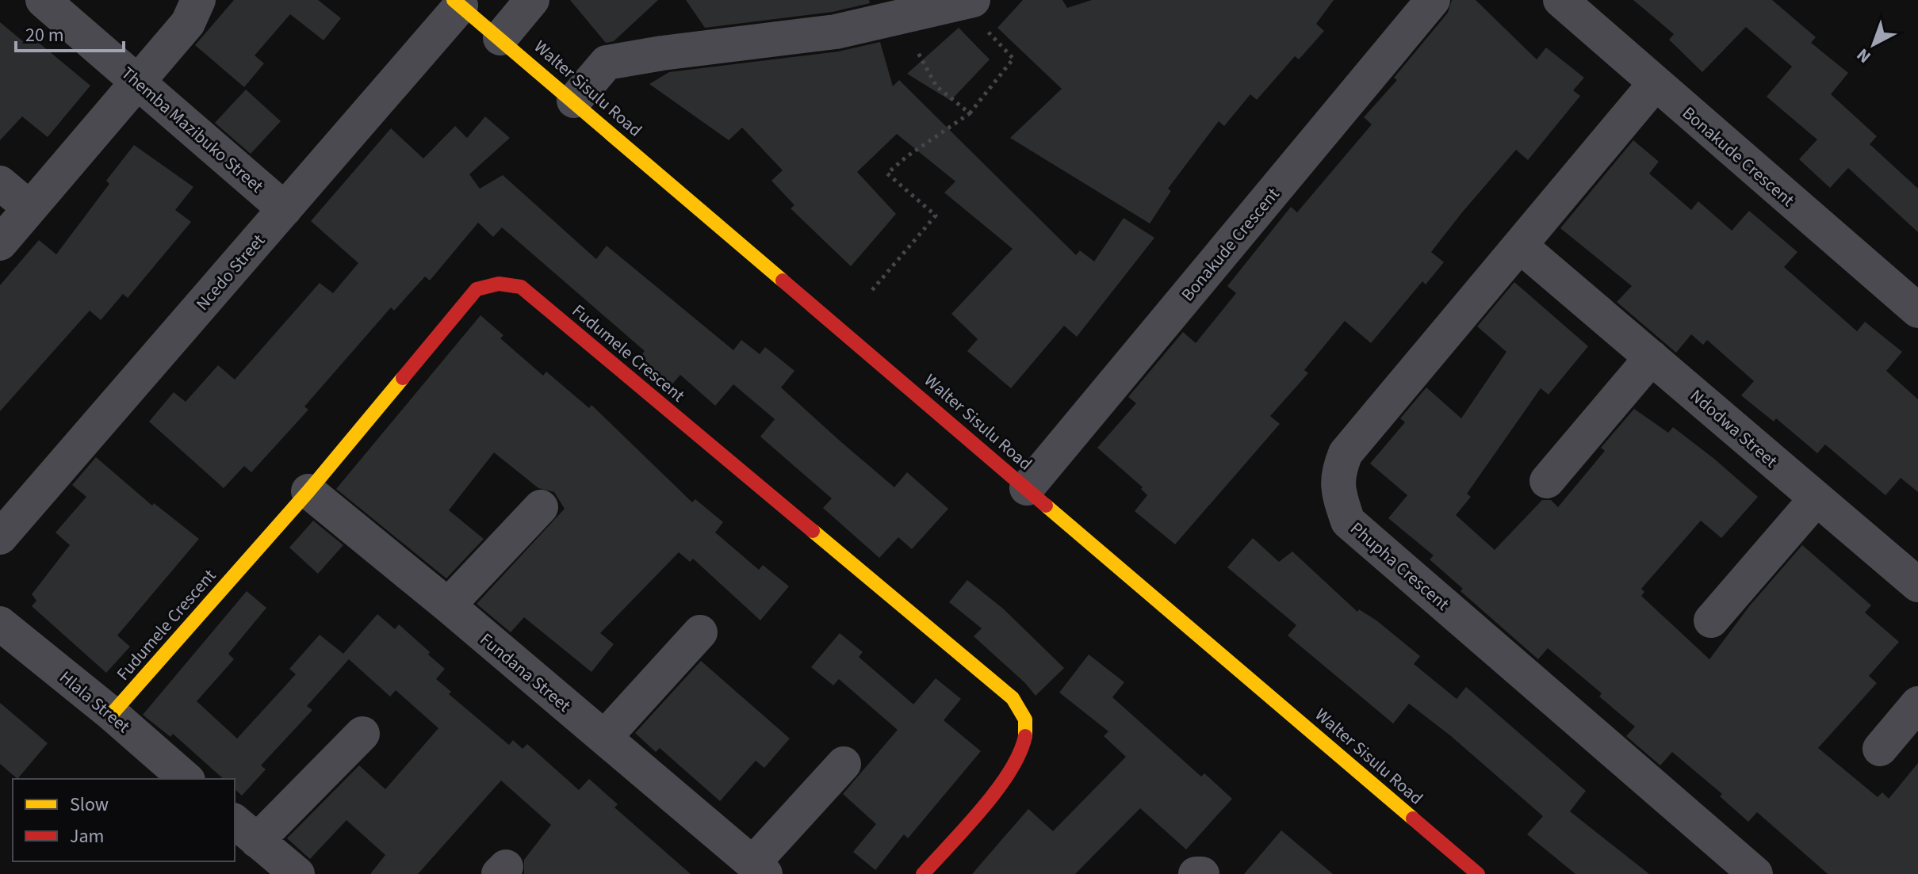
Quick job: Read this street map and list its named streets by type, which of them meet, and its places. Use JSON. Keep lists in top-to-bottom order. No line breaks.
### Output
{"streets":{"street":["Walter Sisulu Road","Themba Mazibuko Street","Bonakude Crescent","Ncedo Street","Fudumele Crescent","Ndodwa Street","Phupha Crescent","Fundana Street","Hlala Street"]},"crossings":[["Walter Sisulu Road","Bonakude Crescent"],["Walter Sisulu Road","Ncedo Street"],["Themba Mazibuko Street","Ncedo Street"],["Bonakude Crescent","Phupha Crescent"],["Fudumele Crescent","Fundana Street"],["Fudumele Crescent","Hlala Street"],["Ndodwa Street","Phupha Crescent"]],"legend":["Slow","Jam"],"scale_bar":"20 m","north":"bottom left"}
